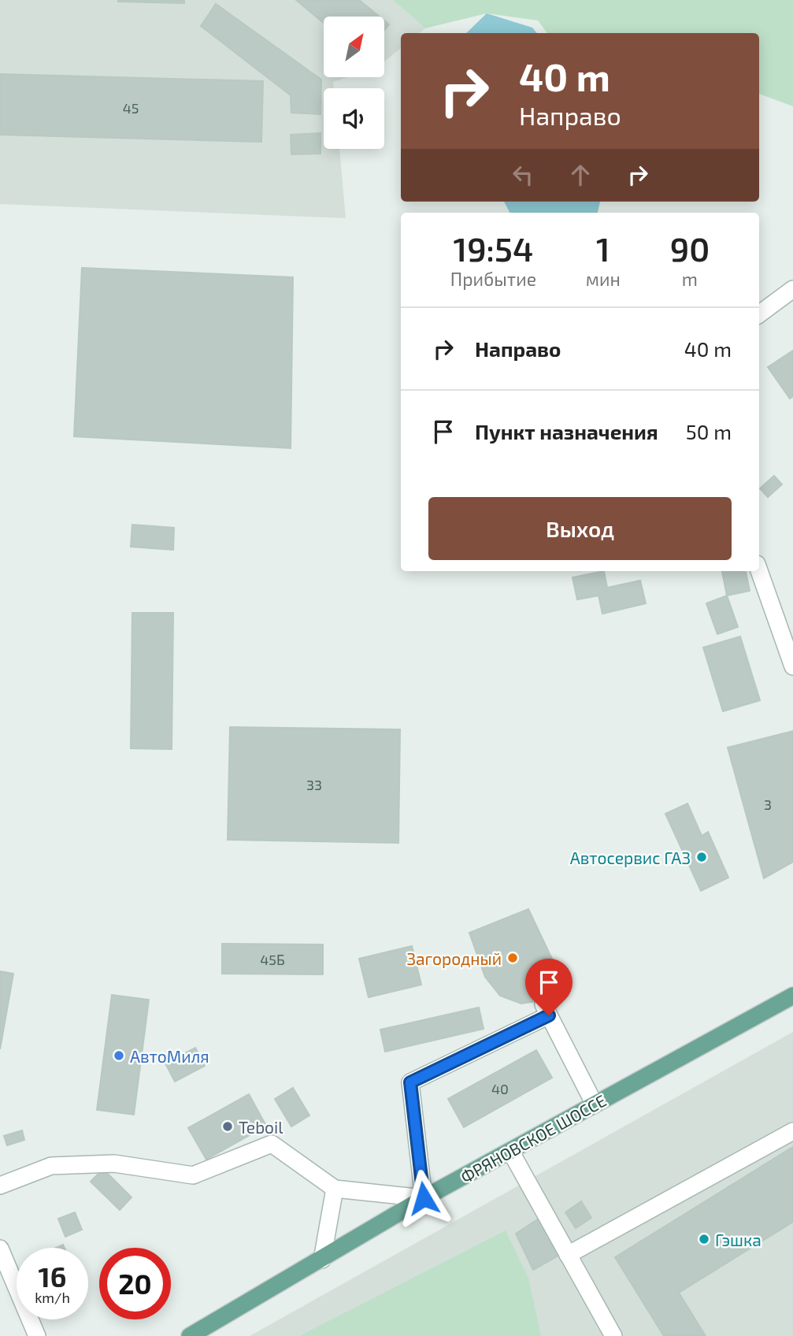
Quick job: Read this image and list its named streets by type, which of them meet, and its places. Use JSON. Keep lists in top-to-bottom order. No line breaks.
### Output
{"streets":{"main road":["ФРЯНОВСКОЕ ШОССЕ"]},"places":["Автосервис ГАЗ","Загородный","АвтоМиля","Teboil","Гэшка"],"house_numbers":["45","33","3","45Б","40"],"north":"top right","page":{"turn":["40 m","Направо"],"eta":["19:54","Прибытие","1","мин","90","m"],"list":[{"name":"Направо","value":"40 m"},{"name":"Пункт назначения","value":"50 m"}],"buttons":"Выход","speed":"16 km/h","limit":"20"}}
